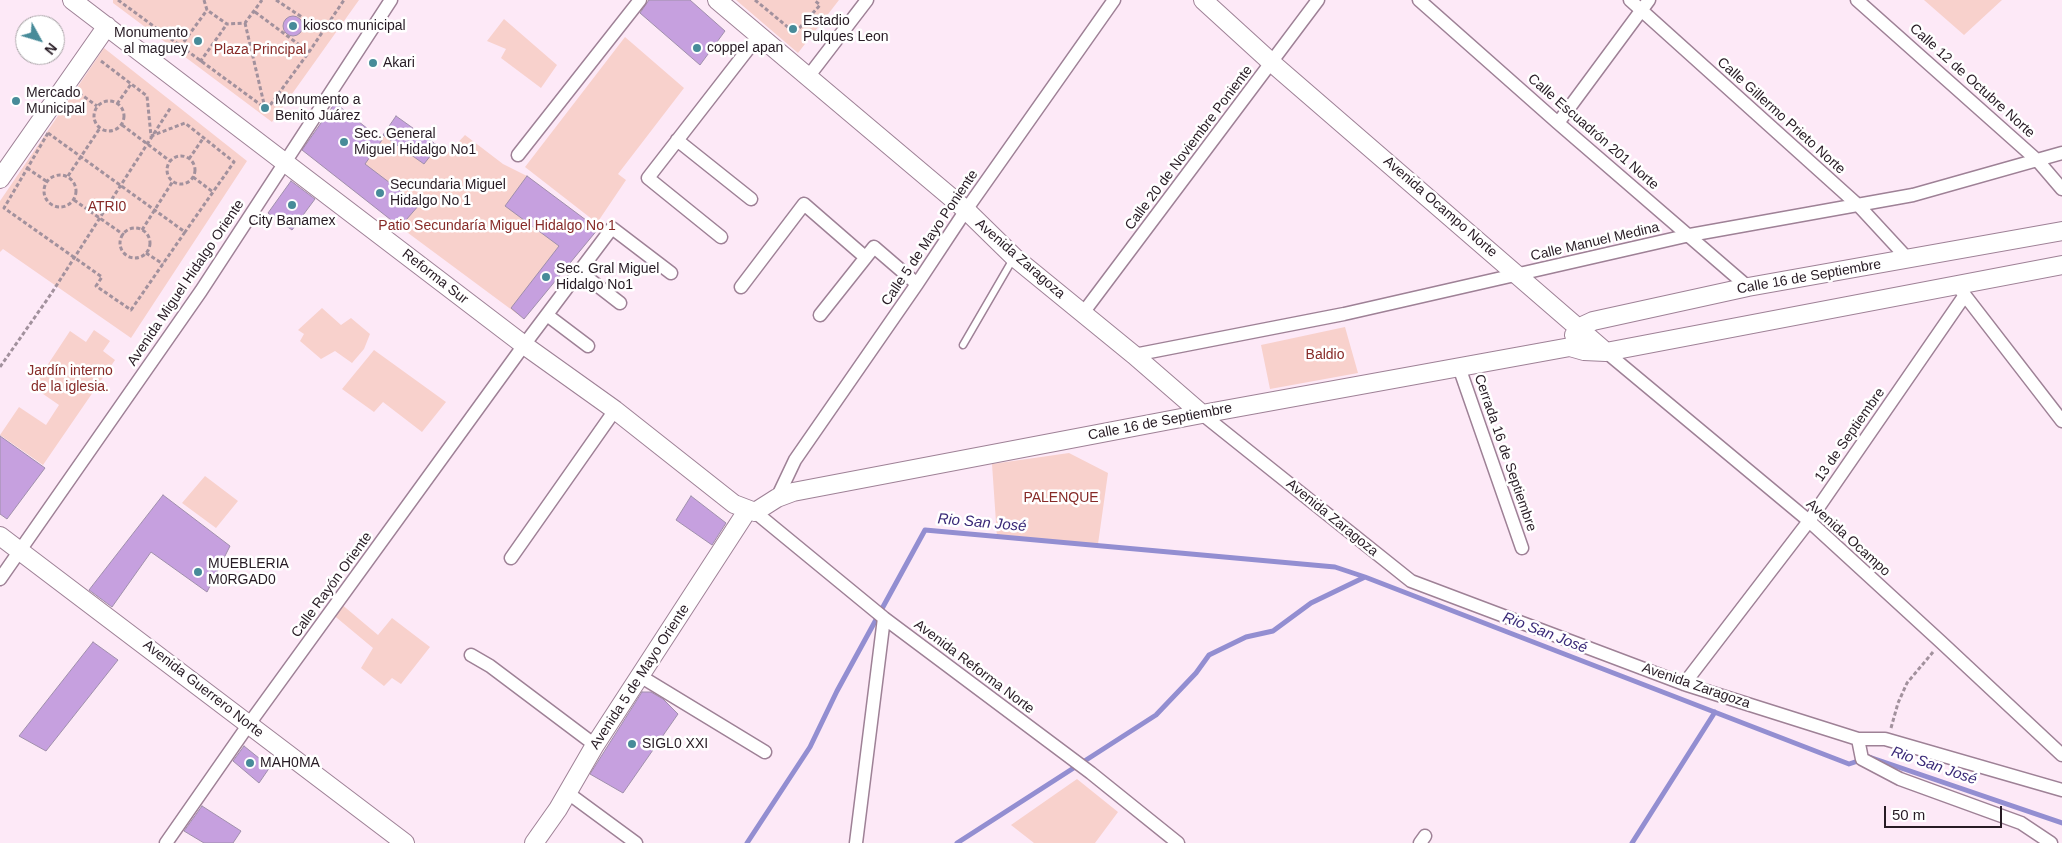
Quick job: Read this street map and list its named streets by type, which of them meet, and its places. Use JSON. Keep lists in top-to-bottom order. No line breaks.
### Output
{"streets":{"main road":["Avenida Ocampo Norte","Avenida Zaragoza","Reforma Sur","Calle 16 de Septiembre","Avenida 5 de Mayo Oriente","Avenida Guerrero Norte"],"street":["Calle 12 de Octubre Norte","Calle Gillermo Prieto Norte","Calle Escuadrón 201 Norte","Calle 20 de Noviembre Poniente","Calle 5 de Mayo Poniente","Calle Manuel Medina","Avenida Miguel Hidalgo Oriente","13 de Septiembre","Cerrada 16 de Septiembre","Avenida Ocampo","Calle Rayón Oriente","Avenida Reforma Norte"]},"crossings":[["Calle 12 de Octubre Norte","Calle Manuel Medina"],["Calle Gillermo Prieto Norte","Calle Manuel Medina"],["Calle Gillermo Prieto Norte","Calle 16 de Septiembre"],["Calle Escuadrón 201 Norte","Calle Manuel Medina"],["Calle Escuadrón 201 Norte","Calle 16 de Septiembre"],["Calle 20 de Noviembre Poniente","Avenida Ocampo Norte"],["Calle 20 de Noviembre Poniente","Avenida Zaragoza"],["Avenida Ocampo Norte","Calle Manuel Medina"],["Avenida Ocampo Norte","Calle 16 de Septiembre"],["Avenida Ocampo Norte","Avenida Ocampo"],["Calle 5 de Mayo Poniente","Avenida Zaragoza"],["Calle 5 de Mayo Poniente","Calle 16 de Septiembre"],["Calle Manuel Medina","Avenida Zaragoza"],["Avenida Zaragoza","Calle 16 de Septiembre"],["Avenida Zaragoza","13 de Septiembre"],["Reforma Sur","Calle 16 de Septiembre"],["Reforma Sur","Avenida Miguel Hidalgo Oriente"],["Reforma Sur","Calle Rayón Oriente"],["Reforma Sur","Avenida Reforma Norte"],["Reforma Sur","Avenida 5 de Mayo Oriente"],["Calle 16 de Septiembre","13 de Septiembre"],["Calle 16 de Septiembre","Cerrada 16 de Septiembre"],["Calle 16 de Septiembre","Avenida Ocampo"],["Calle 16 de Septiembre","Avenida Reforma Norte"],["Calle 16 de Septiembre","Avenida 5 de Mayo Oriente"],["Avenida Miguel Hidalgo Oriente","Avenida Guerrero Norte"],["13 de Septiembre","Avenida Ocampo"],["Calle Rayón Oriente","Avenida Guerrero Norte"],["Avenida Reforma Norte","Avenida 5 de Mayo Oriente"]],"water":["Rio San José"],"parks":["Plaza Principal","ATRI0","Patio Secundaría Miguel Hidalgo No 1","Baldio","Jardín interno de la iglesia.","PALENQUE"],"places":["kiosco municipal","Estadio Pulques Leon","Monumento al maguey","coppel apan","Akari","Mercado Municipal","Monumento a Benito Juárez","Sec. General Miguel Hidalgo No1","Secundaria Miguel Hidalgo No 1","City Banamex","Sec. Gral Miguel Hidalgo No1","MUEBLERIA M0RGAD0","SIGL0 XXI","MAH0MA"],"scale_bar":"50 m","north":"bottom right"}
